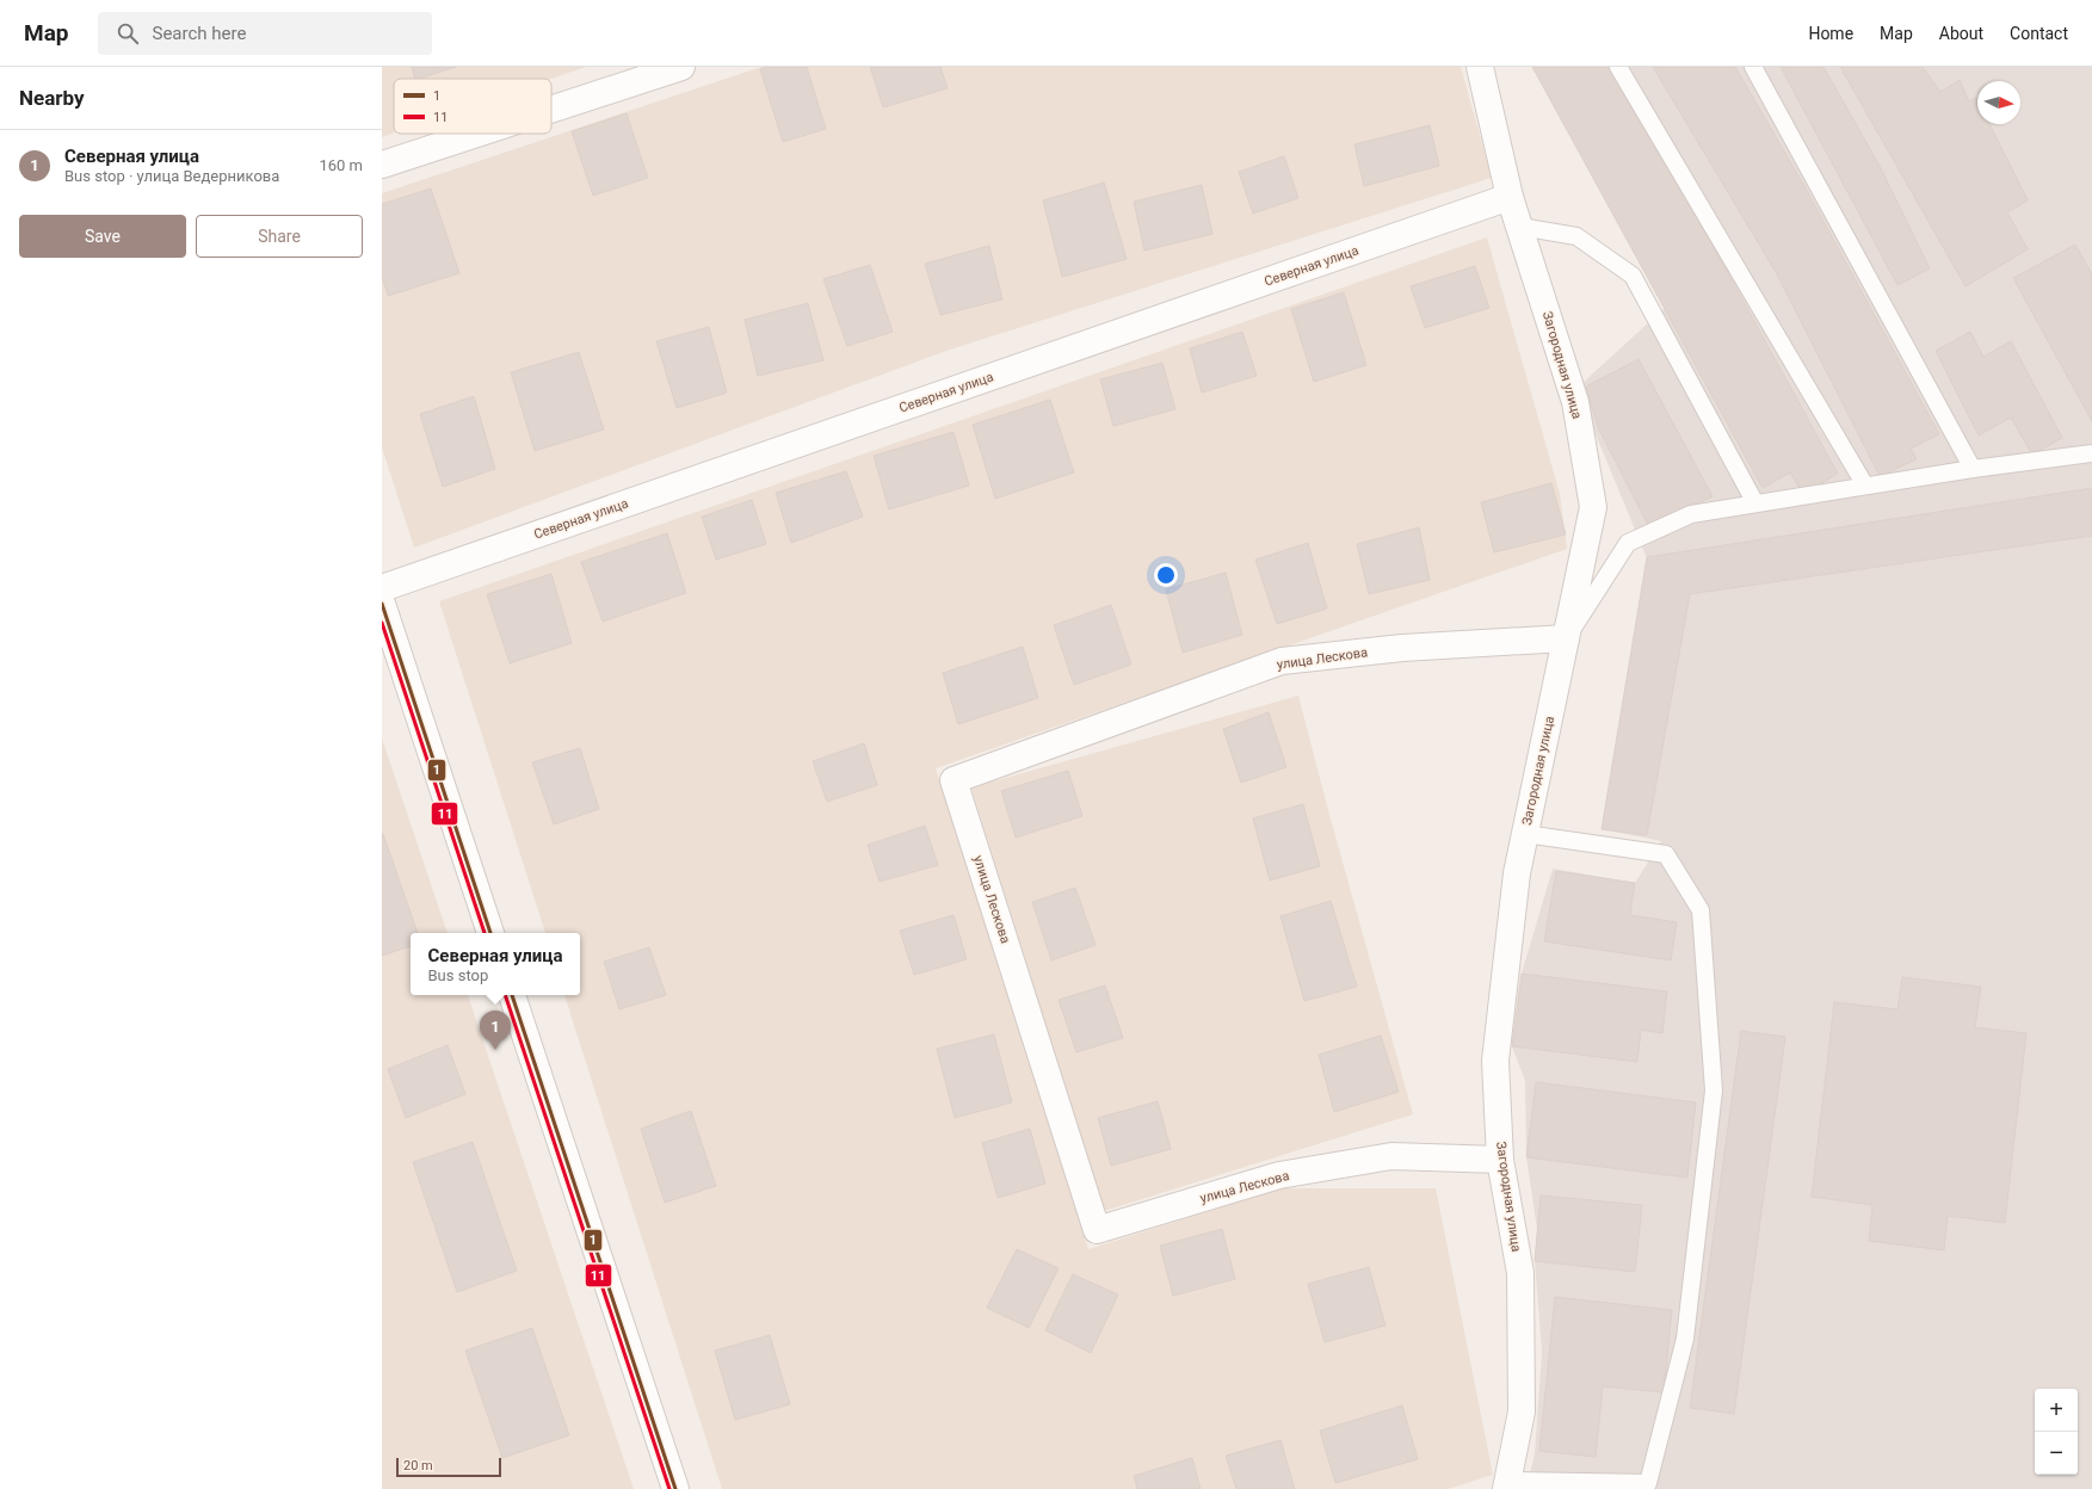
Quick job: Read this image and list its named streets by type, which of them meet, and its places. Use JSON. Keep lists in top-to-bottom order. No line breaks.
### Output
{"streets":{"street":["Северная улица","Загородная улица","улица Лескова"]},"crossings":[["Северная улица","Загородная улица"],["Загородная улица","улица Лескова"]],"lines":["transit line 1","transit line 11"],"legend":["1","11"],"scale_bar":"20 m","north":"right","page":{"header":"Map","search":"Search here","nav":["Home","Map","About","Contact"],"heading":"Nearby","list":[{"mark":"1","name":"Северная улица","note":"Bus stop · улица Ведерникова","value":"160 m"}],"buttons":["Save","Share"],"popup":["Северная улица","Bus stop"],"pins":"1","map_buttons":["+","−"],"scale":"20 m"}}
